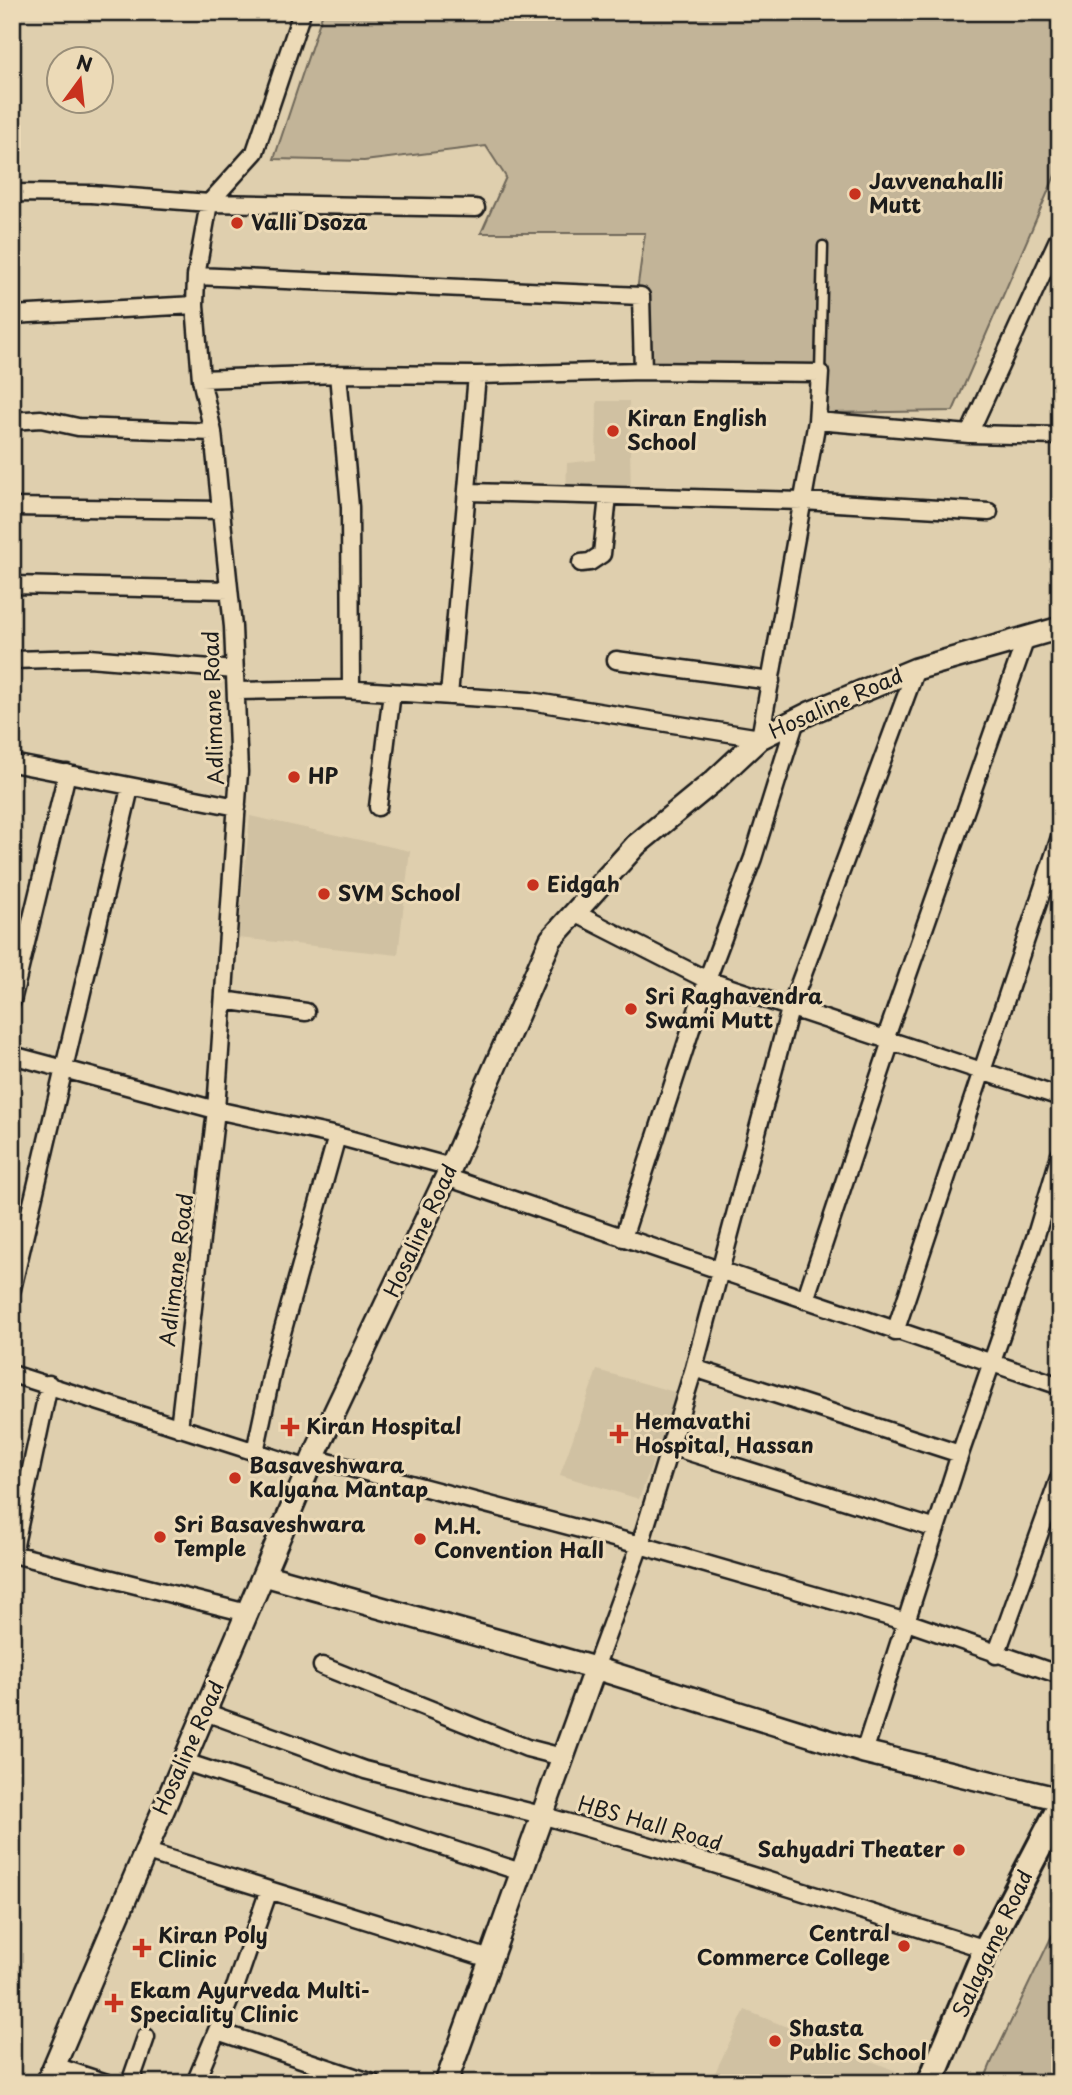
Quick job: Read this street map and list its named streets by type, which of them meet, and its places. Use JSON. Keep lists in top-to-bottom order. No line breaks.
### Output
{"streets":{"main road":["Salagame Road"],"street":["Hosaline Road","Adlimane Road","HBS Hall Road"]},"crossings":[["Hosaline Road","HBS Hall Road"],["HBS Hall Road","Salagame Road"]],"places":{"other":["Javvenahalli Mutt","Valli Dsoza","Kiran English School","HP","Eidgah","SVM School","Sri Raghavendra Swami Mutt","Basaveshwara Kalyana Mantap","Sri Basaveshwara Temple","M.H. Convention Hall","Sahyadri Theater","Central Commerce College","Shasta Public School"],"health":["Kiran Hospital","Hemavathi Hospital, Hassan","Kiran Poly Clinic","Ekam Ayurveda Multi- Speciality Clinic"]},"north":"top"}
